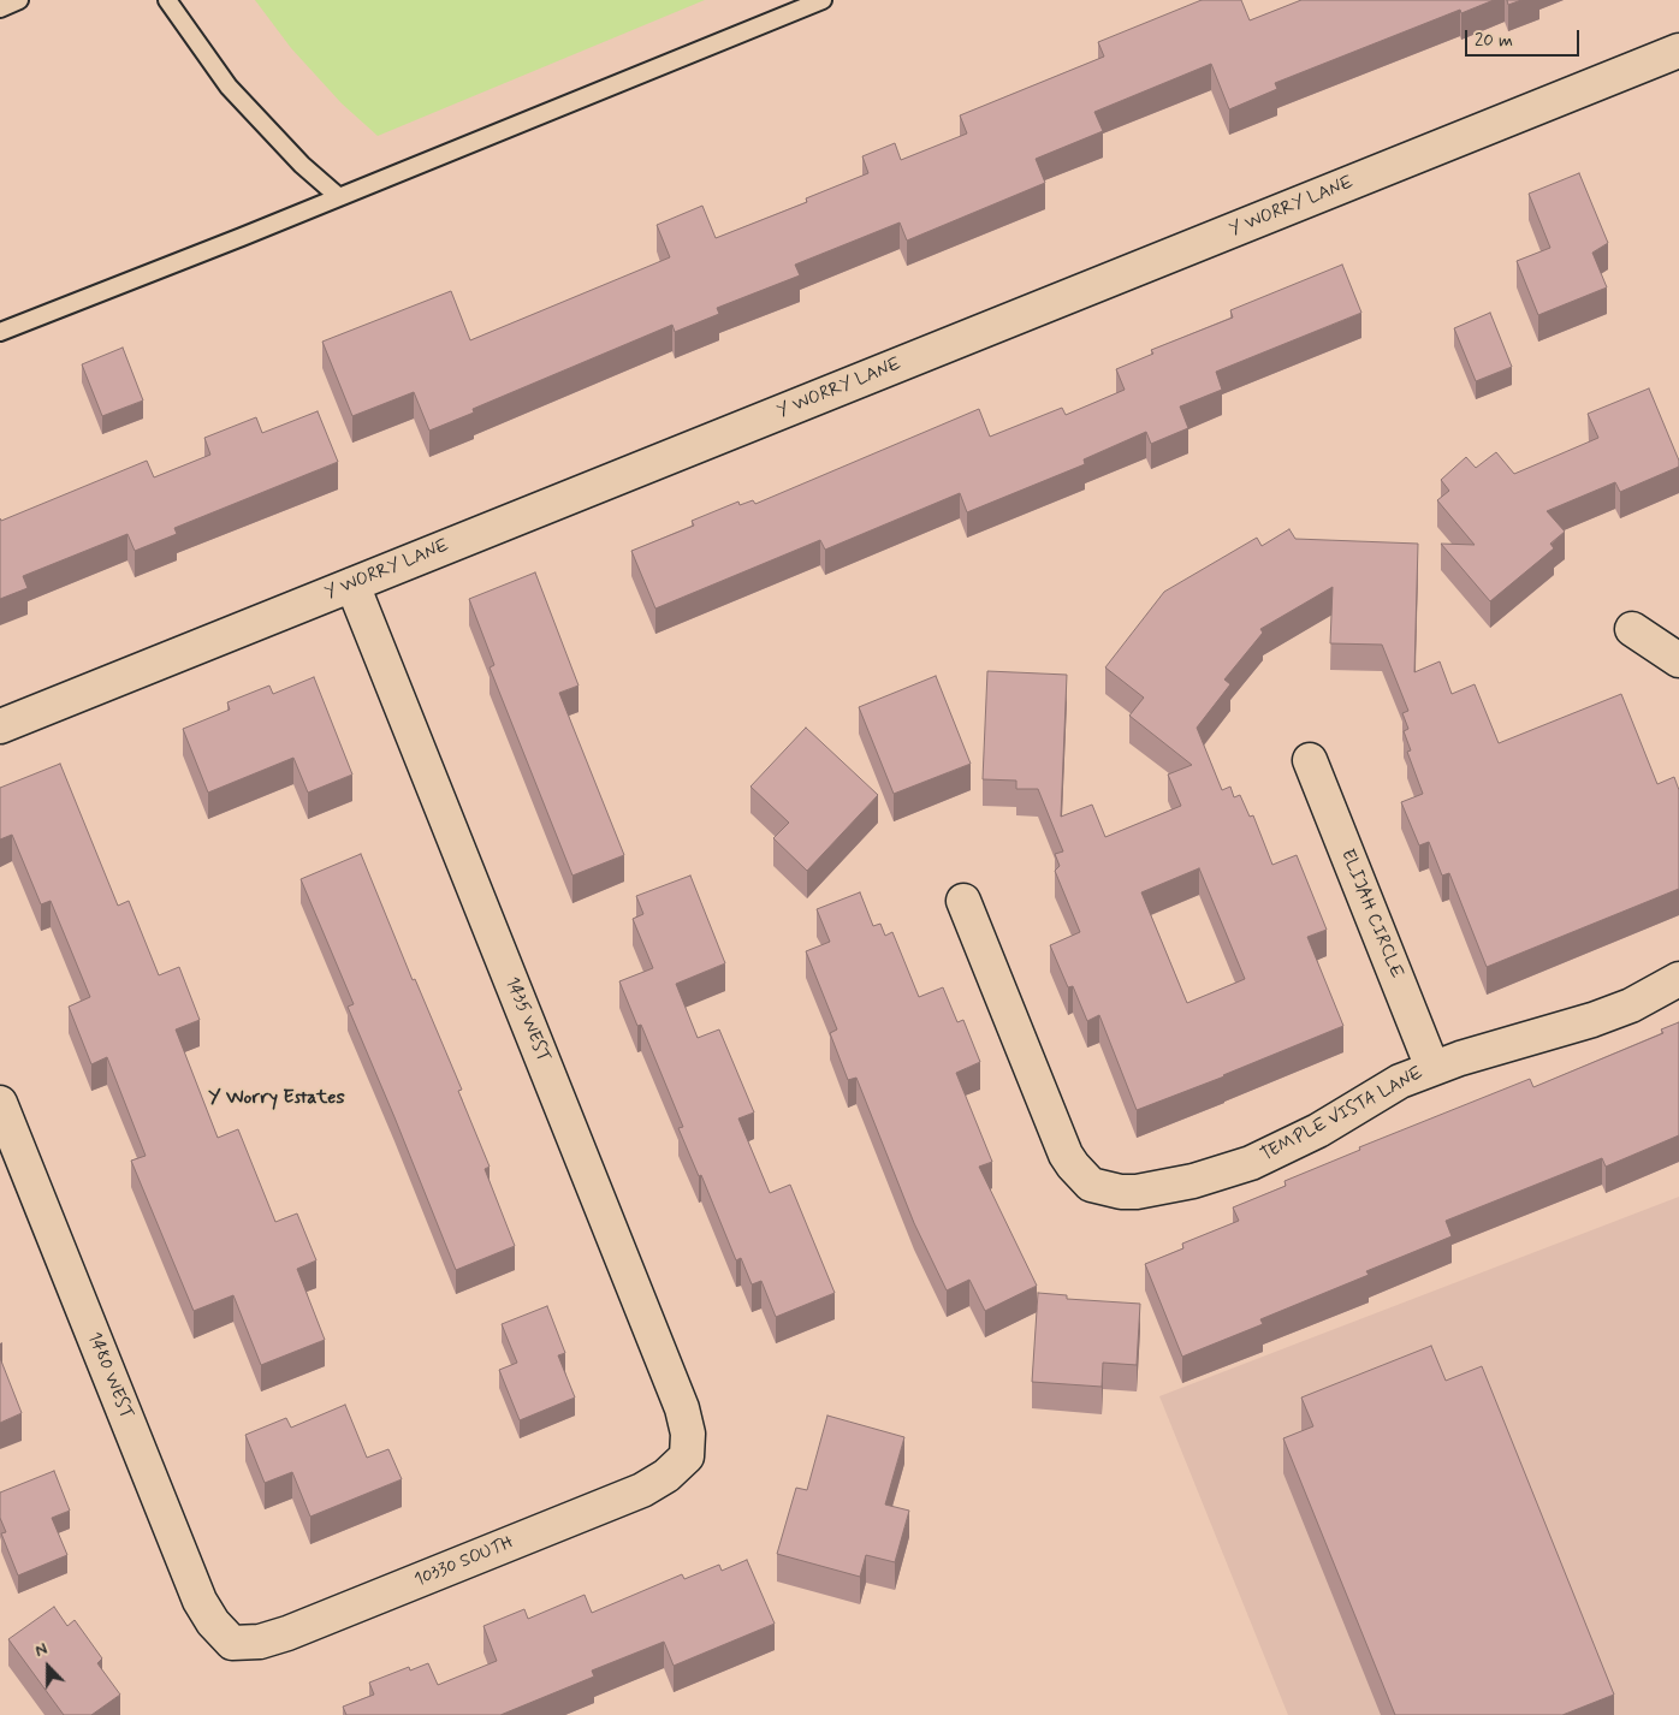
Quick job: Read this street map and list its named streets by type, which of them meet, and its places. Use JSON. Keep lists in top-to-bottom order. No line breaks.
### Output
{"streets":{"street":["Y WORRY LANE","ELIJAH CIRCLE","1435 WEST","TEMPLE VISTA LANE","1480 WEST","10330 SOUTH"]},"crossings":[["Y WORRY LANE","1435 WEST"],["ELIJAH CIRCLE","TEMPLE VISTA LANE"],["1435 WEST","10330 SOUTH"],["1480 WEST","10330 SOUTH"]],"districts":["Y Worry Estates"],"scale_bar":"20 m","north":"top"}
